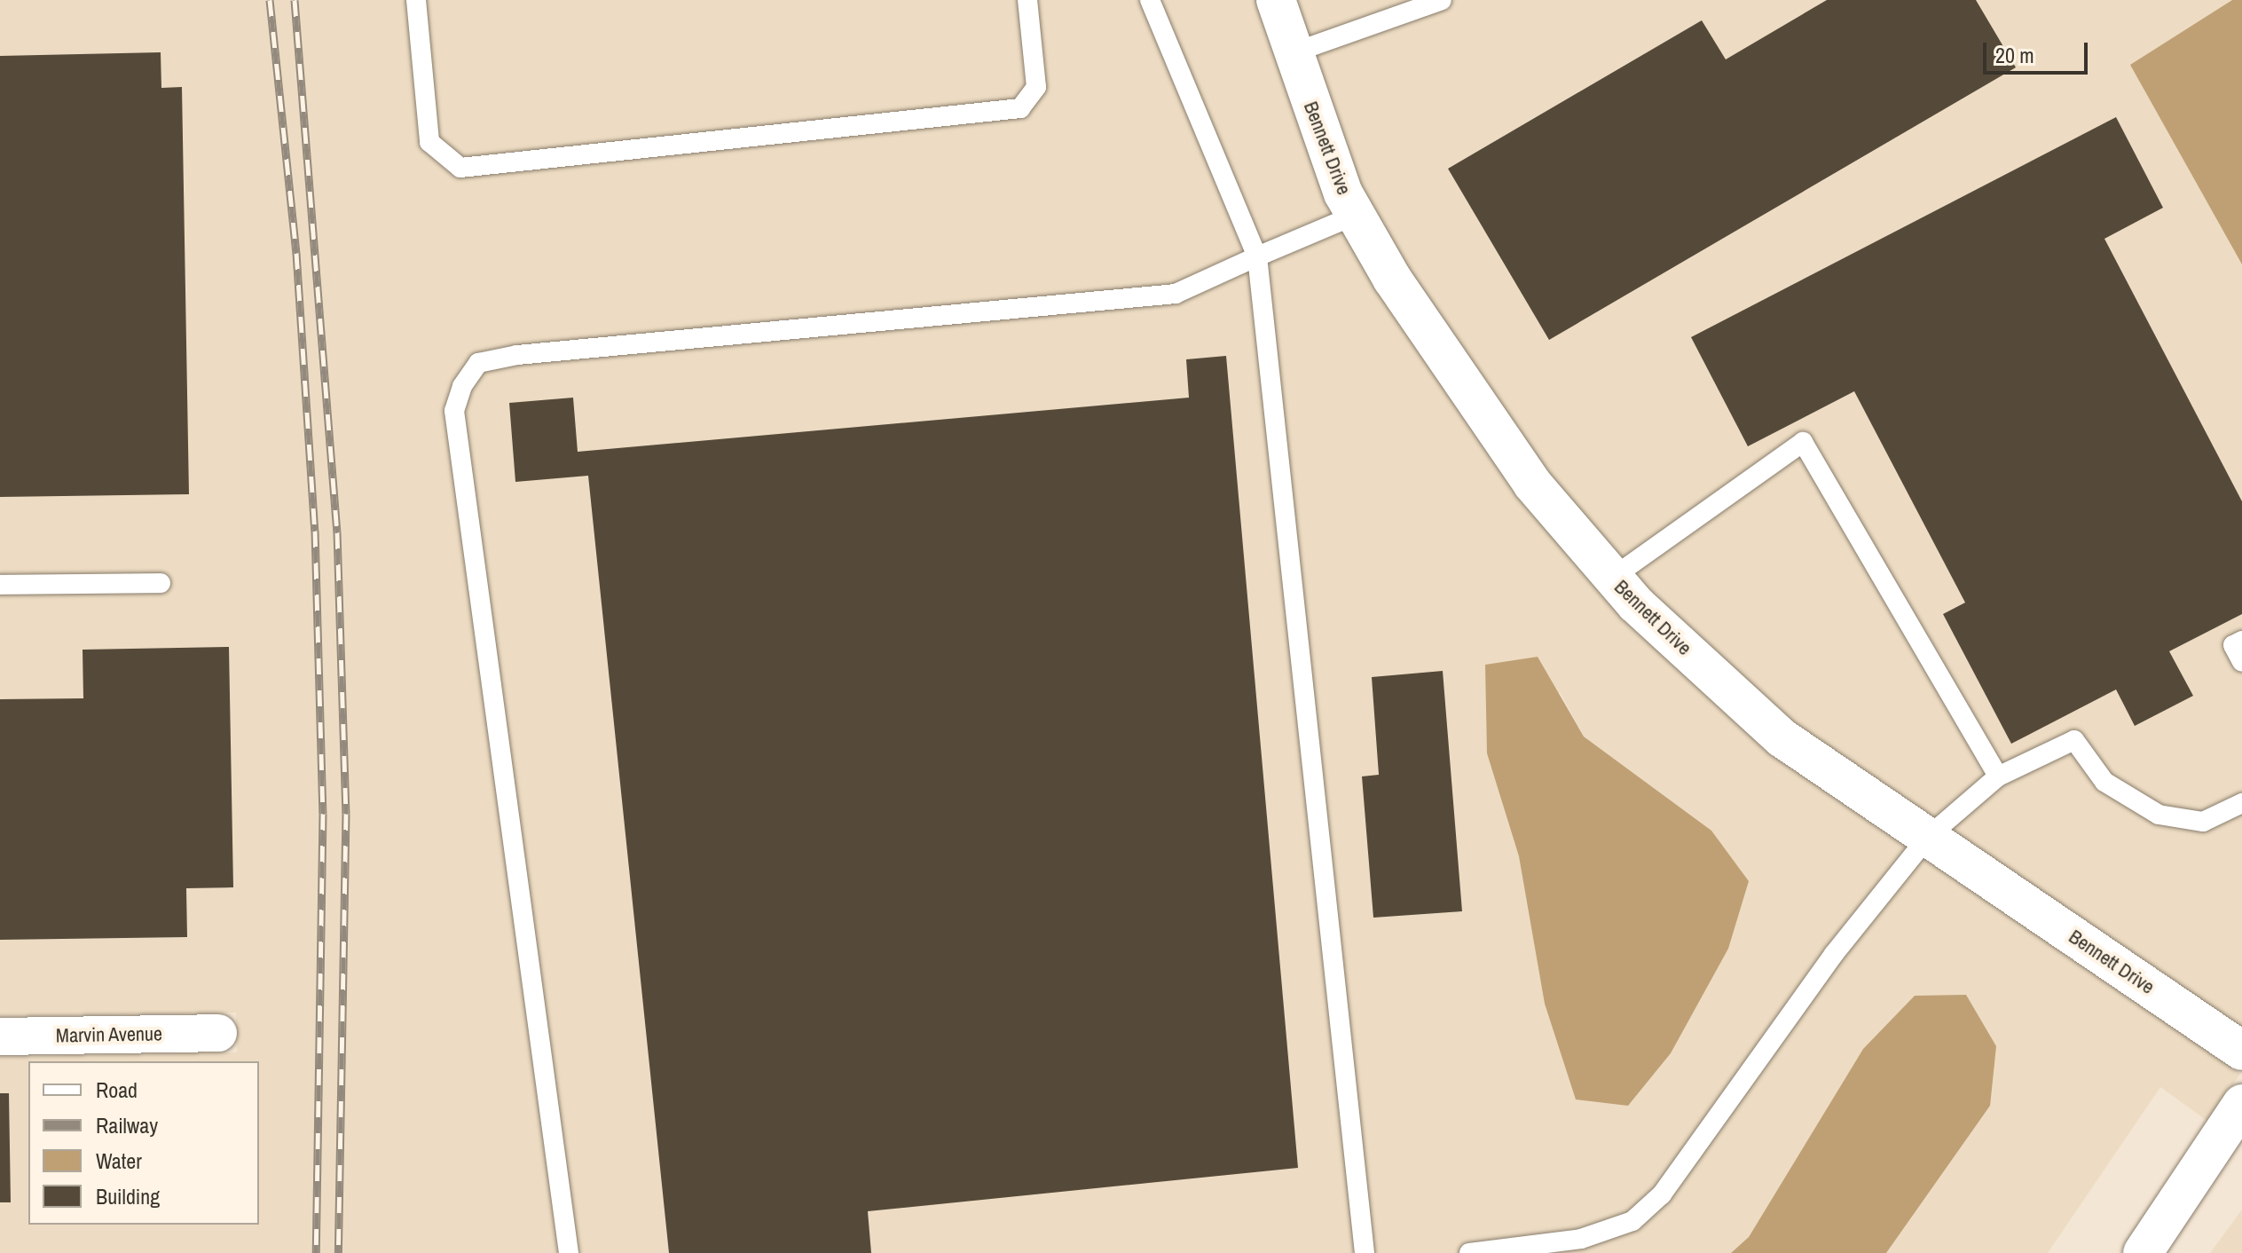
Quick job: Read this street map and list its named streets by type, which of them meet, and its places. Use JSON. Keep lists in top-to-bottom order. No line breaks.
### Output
{"streets":{"street":["Bennett Drive","Marvin Avenue"]},"legend":["Road","Railway","Water","Building"],"scale_bar":"20 m"}
